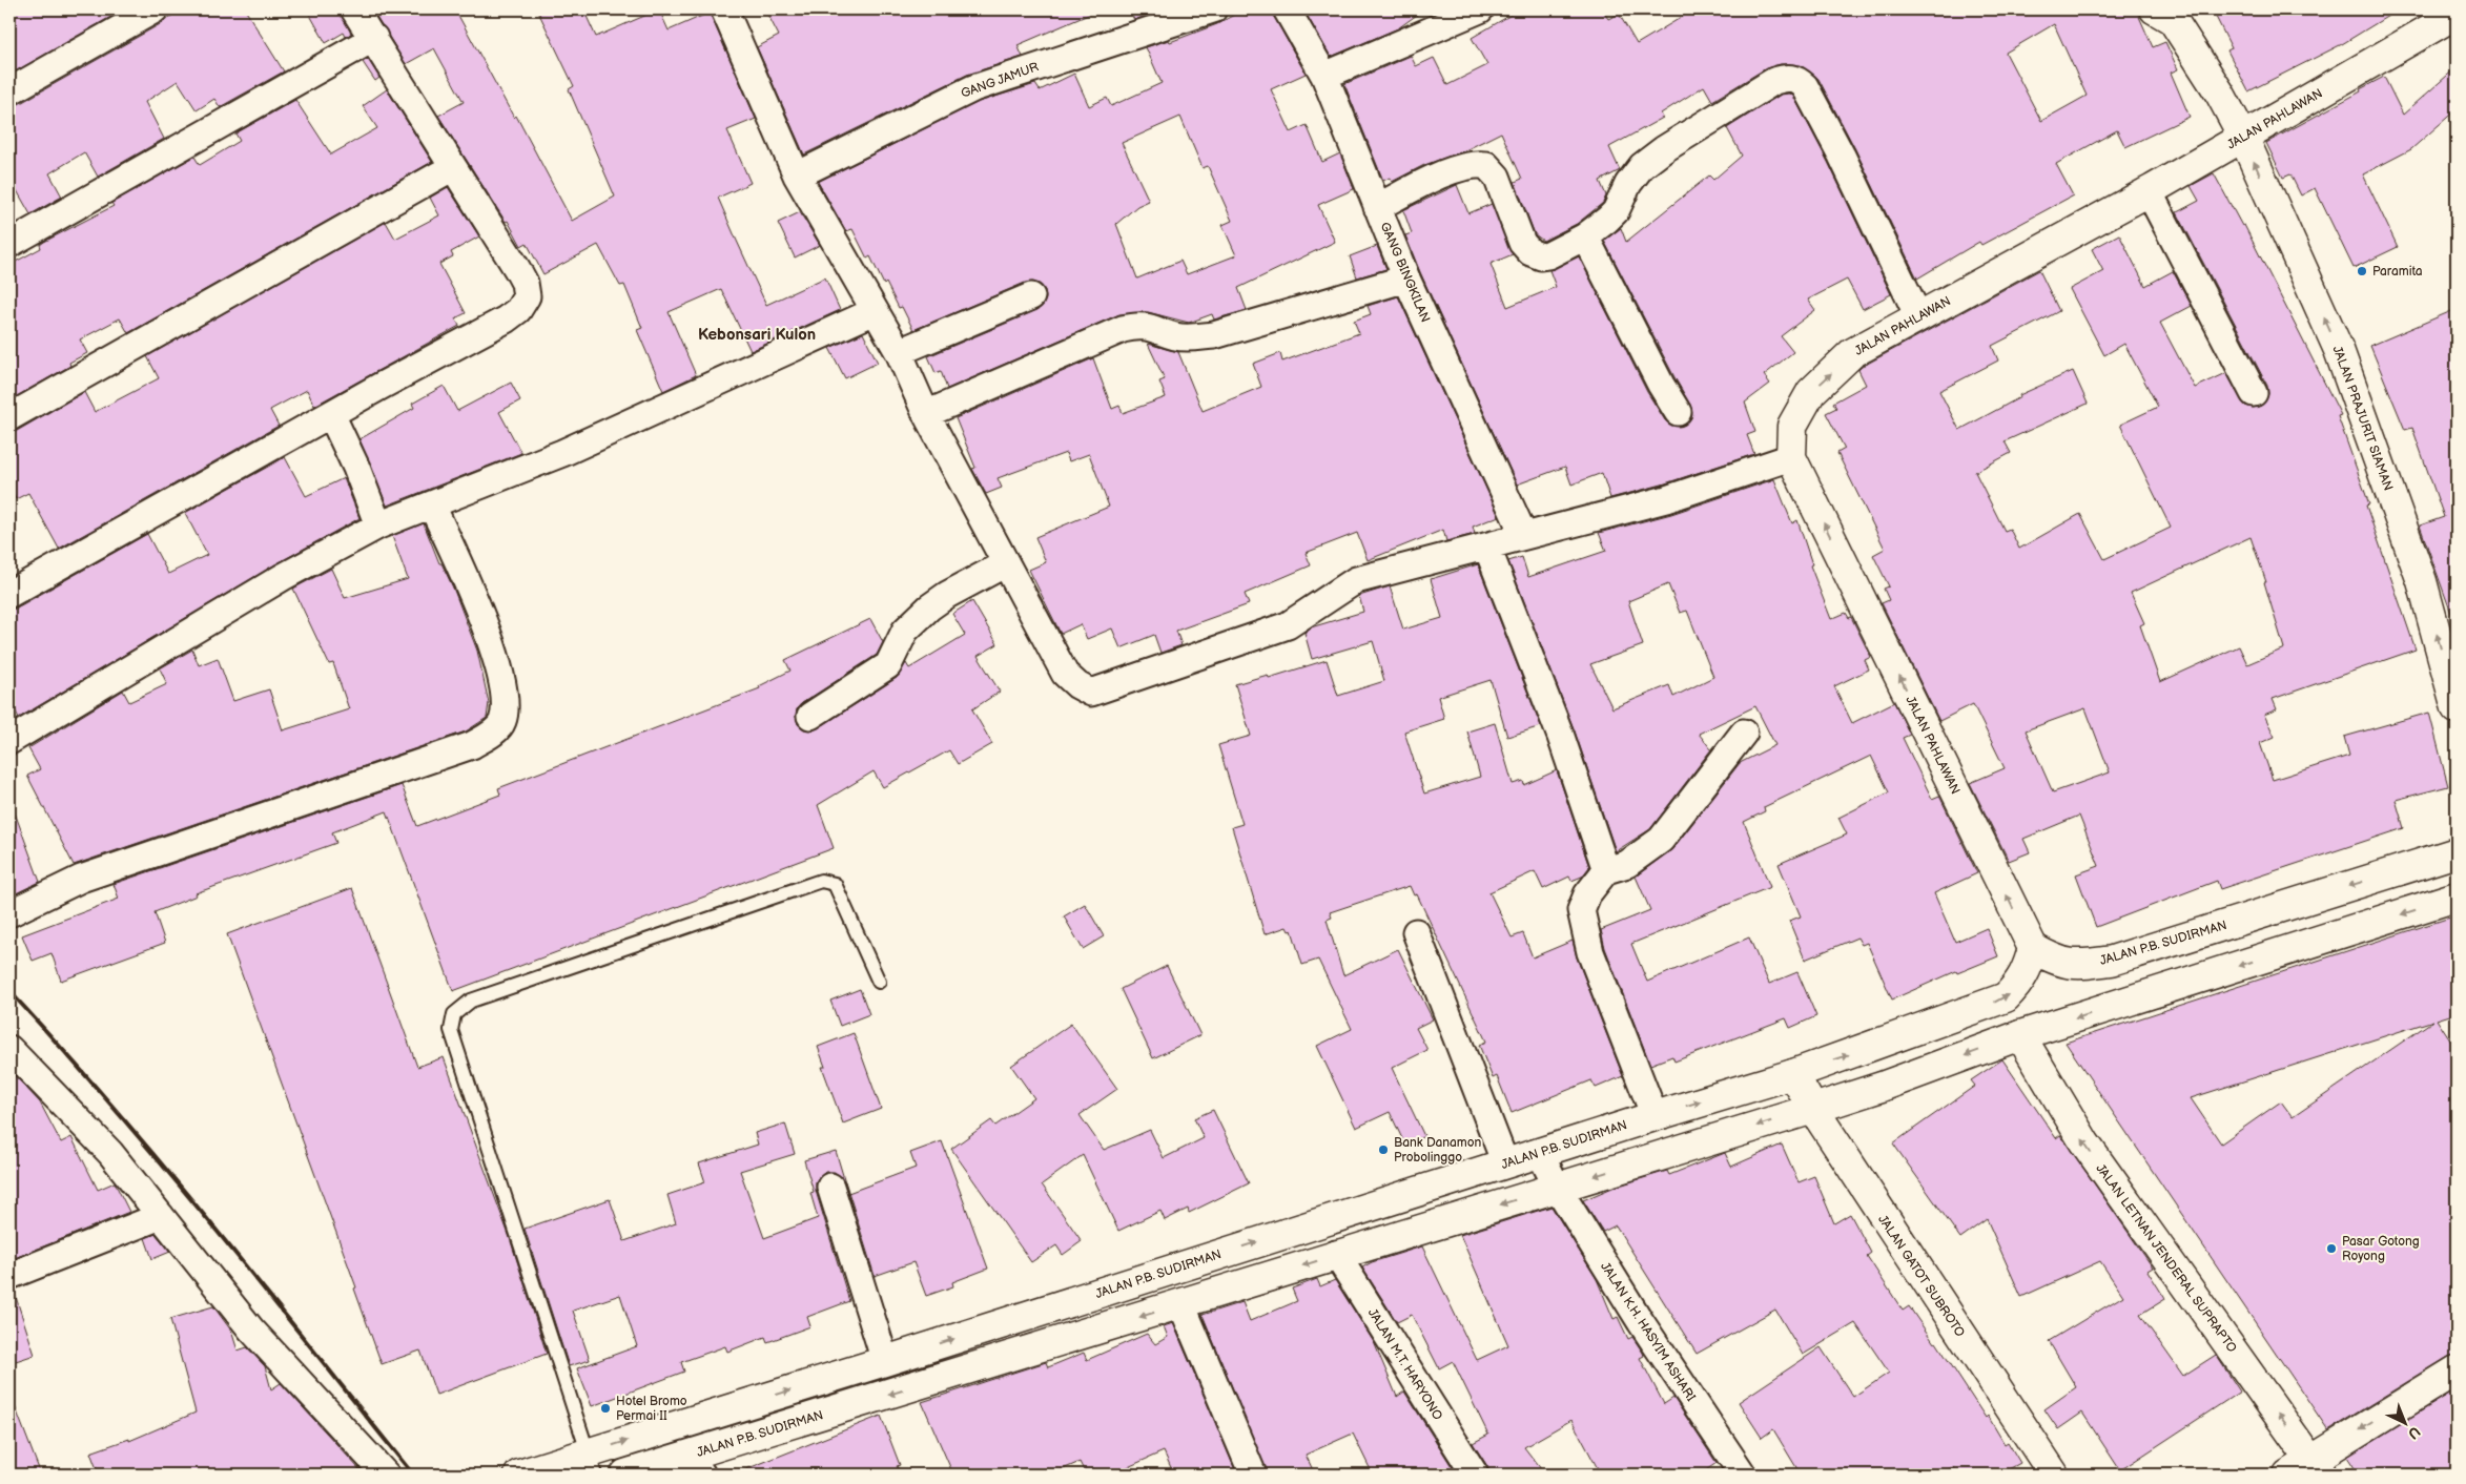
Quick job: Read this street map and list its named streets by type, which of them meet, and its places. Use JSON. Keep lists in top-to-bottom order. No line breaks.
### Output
{"streets":{"main road":["JALAN PAHLAWAN","JALAN PRAJURIT SIAMAN","JALAN P.B. SUDIRMAN","JALAN LETNAN JENDERAL SUPRAPTO","JALAN GATOT SUBROTO"],"street":["GANG JAMUR","GANG BINGKILAN","JALAN K.H. HASYIM ASHARI","JALAN M.T. HARYONO"]},"crossings":[["JALAN PAHLAWAN","JALAN PRAJURIT SIAMAN"],["JALAN PAHLAWAN","JALAN P.B. SUDIRMAN"],["JALAN P.B. SUDIRMAN","JALAN LETNAN JENDERAL SUPRAPTO"],["JALAN P.B. SUDIRMAN","JALAN GATOT SUBROTO"],["JALAN P.B. SUDIRMAN","JALAN K.H. HASYIM ASHARI"],["JALAN P.B. SUDIRMAN","JALAN M.T. HARYONO"]],"one_way":["JALAN PAHLAWAN","JALAN PRAJURIT SIAMAN","JALAN LETNAN JENDERAL SUPRAPTO"],"districts":["Kebonsari Kulon"],"places":["Paramita","Bank Danamon Probolinggo","Pasar Gotong Royong","Hotel Bromo Permai II"],"north":"bottom right"}
